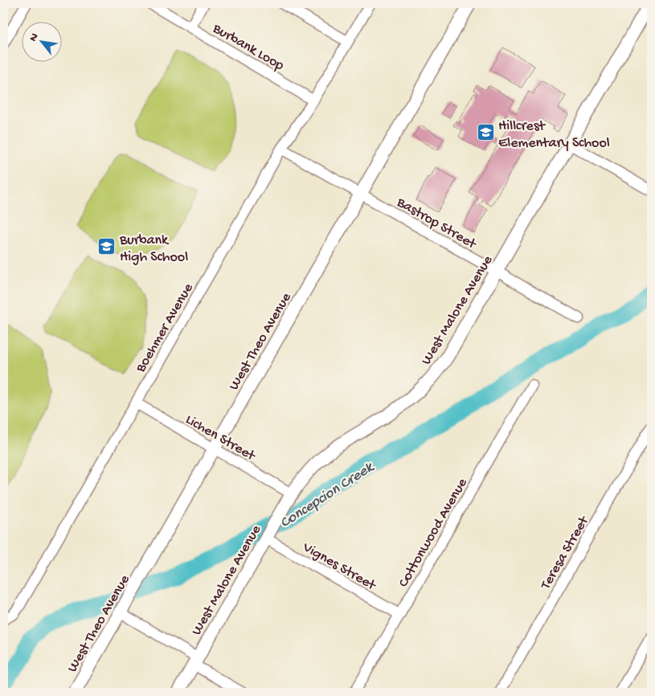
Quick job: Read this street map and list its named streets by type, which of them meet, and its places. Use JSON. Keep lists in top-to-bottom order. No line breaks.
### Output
{"streets":{"street":["Burbank Loop","Bastrop Street","West Malone Avenue","Boehmer Avenue","West Theo Avenue","Lichen Street","Cottonwood Avenue","Teresa Street","Vignes Street"]},"crossings":[["Burbank Loop","Boehmer Avenue"],["Bastrop Street","West Malone Avenue"],["Bastrop Street","Boehmer Avenue"],["Bastrop Street","West Theo Avenue"],["West Malone Avenue","Lichen Street"],["West Malone Avenue","Vignes Street"],["Boehmer Avenue","Lichen Street"],["West Theo Avenue","Lichen Street"],["Cottonwood Avenue","Vignes Street"]],"water":["Concepcion Creek"],"places":{"school or university":["Hillcrest Elementary School","Burbank High School"]},"north":"top left"}
